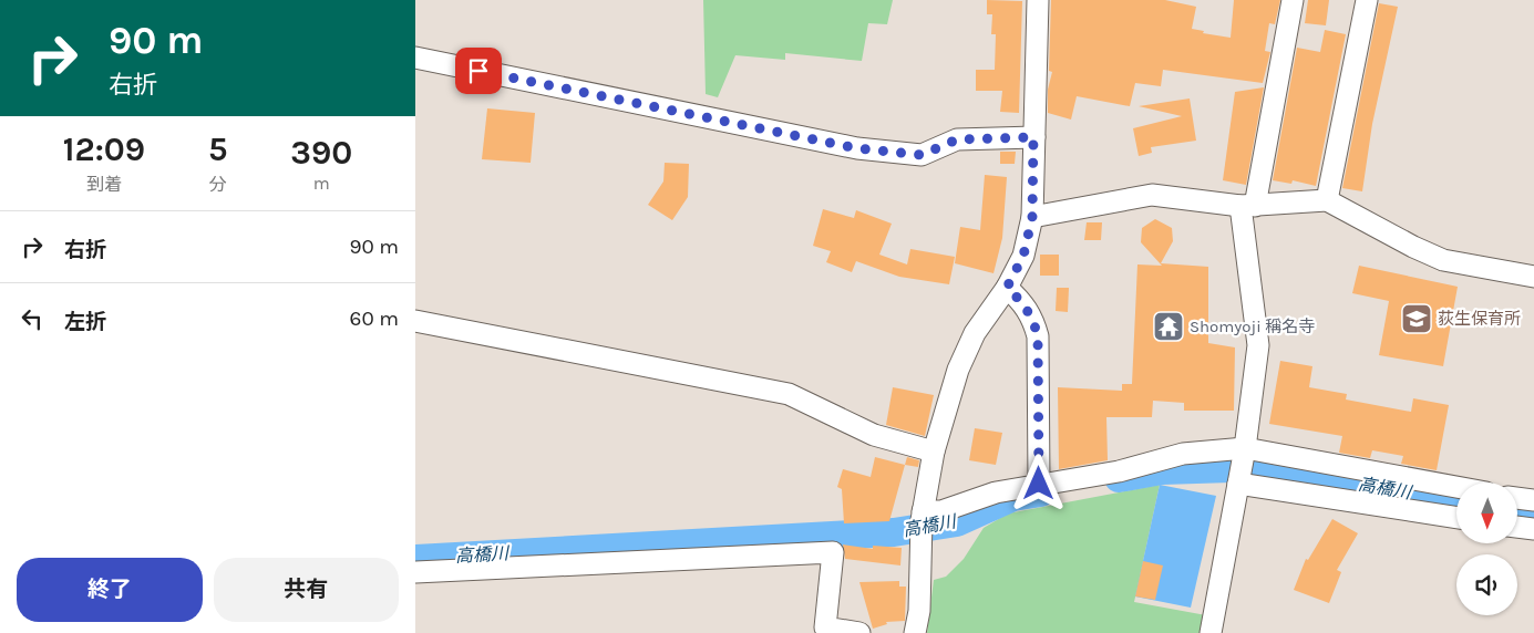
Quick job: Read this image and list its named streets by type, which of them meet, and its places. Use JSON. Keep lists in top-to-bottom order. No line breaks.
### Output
{"water":["高橋川"],"places":{"school or university":["荻生保育所"],"temple":["Shomyoji 稱名寺"]},"north":"bottom","page":{"turn":["90 m","右折"],"eta":["12:09","到着","5","分","390","m"],"list":[{"name":"右折","value":"90 m"},{"name":"左折","value":"60 m"}],"buttons":["終了","共有"]}}
